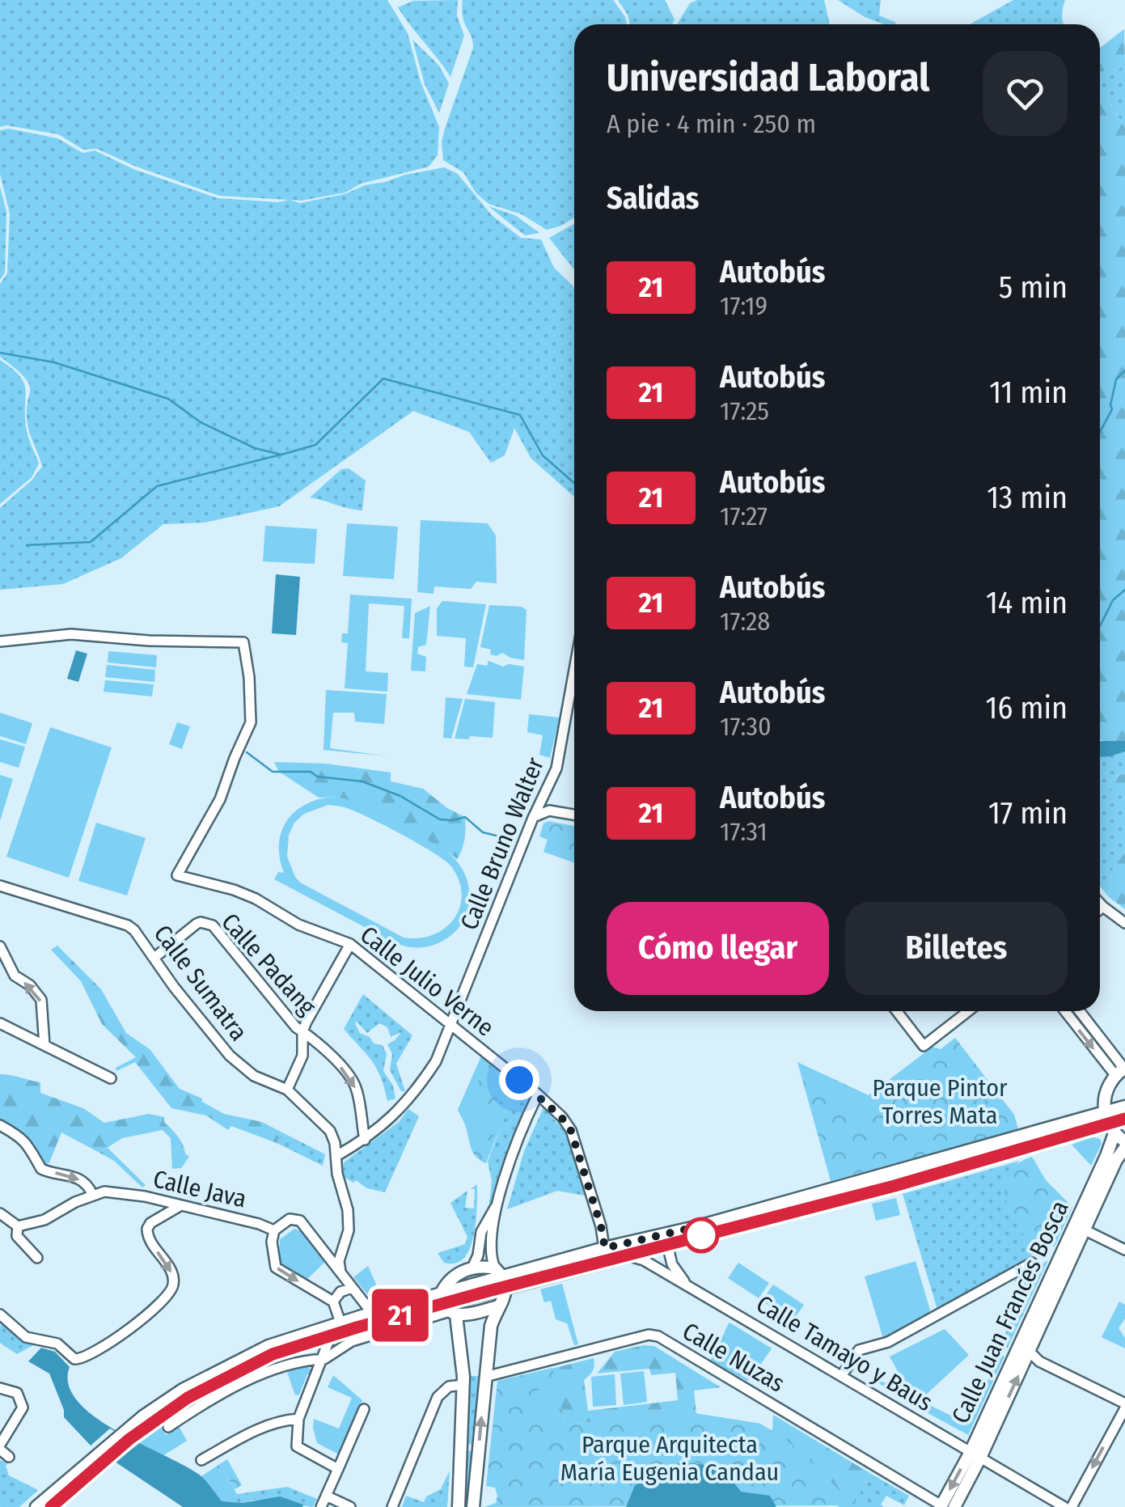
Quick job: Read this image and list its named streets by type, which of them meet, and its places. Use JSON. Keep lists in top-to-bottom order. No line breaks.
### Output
{"streets":{"main road":["Calle Juan Francés Bosca"],"street":["Calle Bruno Walter","Calle Padang","Calle Julio Verne","Calle Sumatra","Calle Java","Calle Tamayo y Baus","Calle Nuzas"]},"crossings":[["Calle Bruno Walter","Calle Julio Verne"],["Calle Bruno Walter","Calle Sumatra"],["Calle Padang","Calle Sumatra"],["Calle Juan Francés Bosca","Calle Tamayo y Baus"],["Calle Juan Francés Bosca","Calle Nuzas"]],"parks":["Parque Pintor Torres Mata","Parque Arquitecta María Eugenia Candau"],"lines":["bus line 21"],"page":{"on_map":"21","heading":[["Universidad Laboral","A pie · 4 min · 250 m"],"Salidas"],"list":[{"mark":"21","name":"Autobús","note":"17:19","value":"5 min"},{"mark":"21","name":"Autobús","note":"17:25","value":"11 min"},{"mark":"21","name":"Autobús","note":"17:27","value":"13 min"},{"mark":"21","name":"Autobús","note":"17:28","value":"14 min"},{"mark":"21","name":"Autobús","note":"17:30","value":"16 min"},{"mark":"21","name":"Autobús","note":"17:31","value":"17 min"}],"buttons":["Cómo llegar","Billetes"]}}
